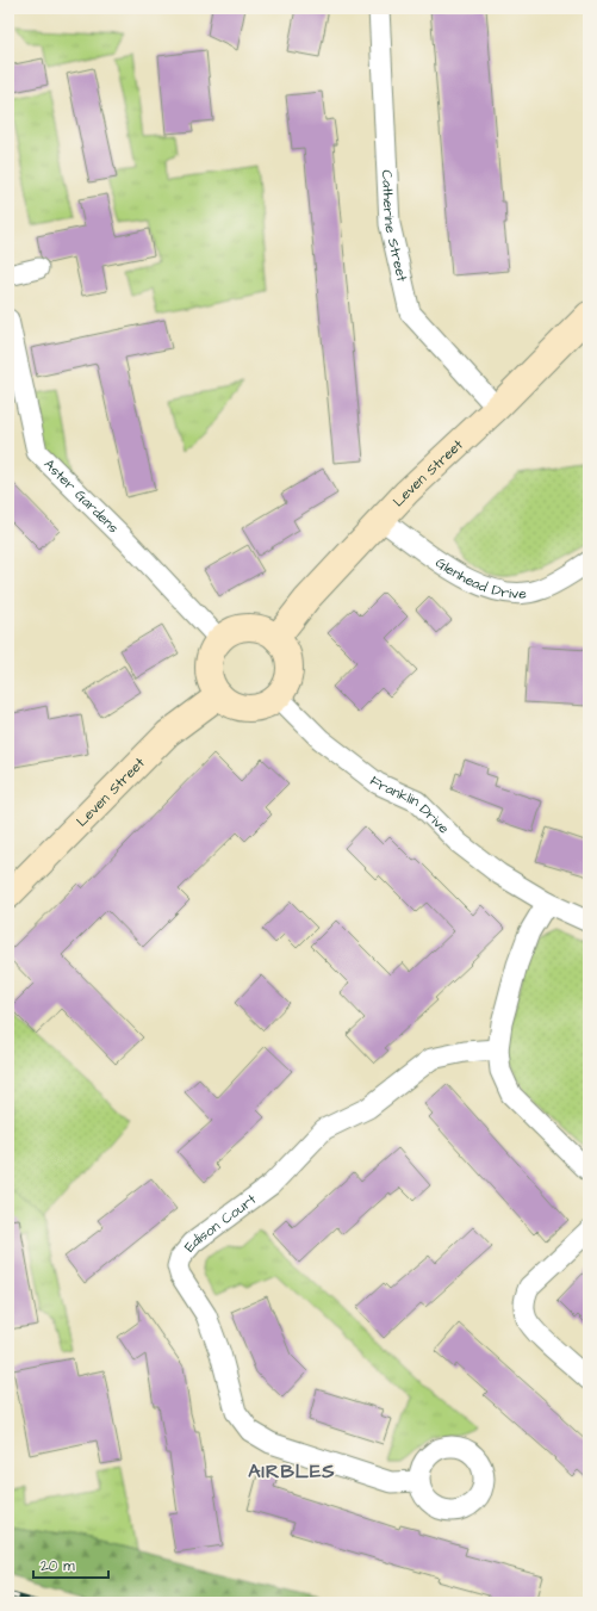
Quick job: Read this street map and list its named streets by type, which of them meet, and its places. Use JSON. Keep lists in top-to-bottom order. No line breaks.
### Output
{"streets":{"street":["Catherine Street","Leven Street","Aster Gardens","Glenhead Drive","Franklin Drive","Edison Court"]},"crossings":[["Catherine Street","Leven Street"],["Leven Street","Aster Gardens"],["Leven Street","Glenhead Drive"],["Leven Street","Franklin Drive"],["Aster Gardens","Franklin Drive"]],"districts":["AIRBLES"],"scale_bar":"20 m"}
